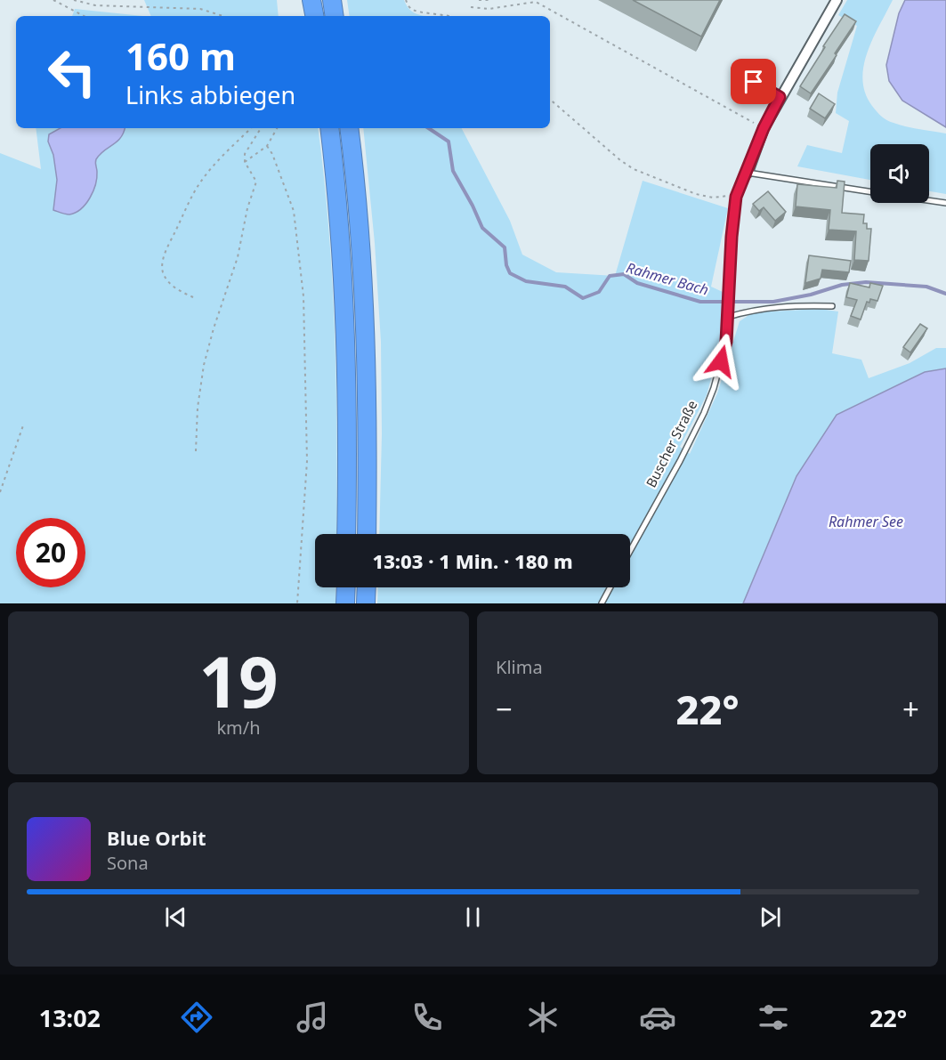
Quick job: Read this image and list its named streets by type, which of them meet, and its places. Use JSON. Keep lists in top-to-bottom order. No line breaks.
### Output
{"streets":{"street":["Buscher Straße"]},"water":["Rahmer Bach","Rahmer See"],"page":{"turn":["160 m","Links abbiegen"],"limit":"20","trip":"13:03 · 1 Min. · 180 m","tile":[["19","km/h"],"Klima"],"heat":["−","22°","+"],"song":["Blue Orbit","Sona"],"tabs":["13:02","22°"]}}
